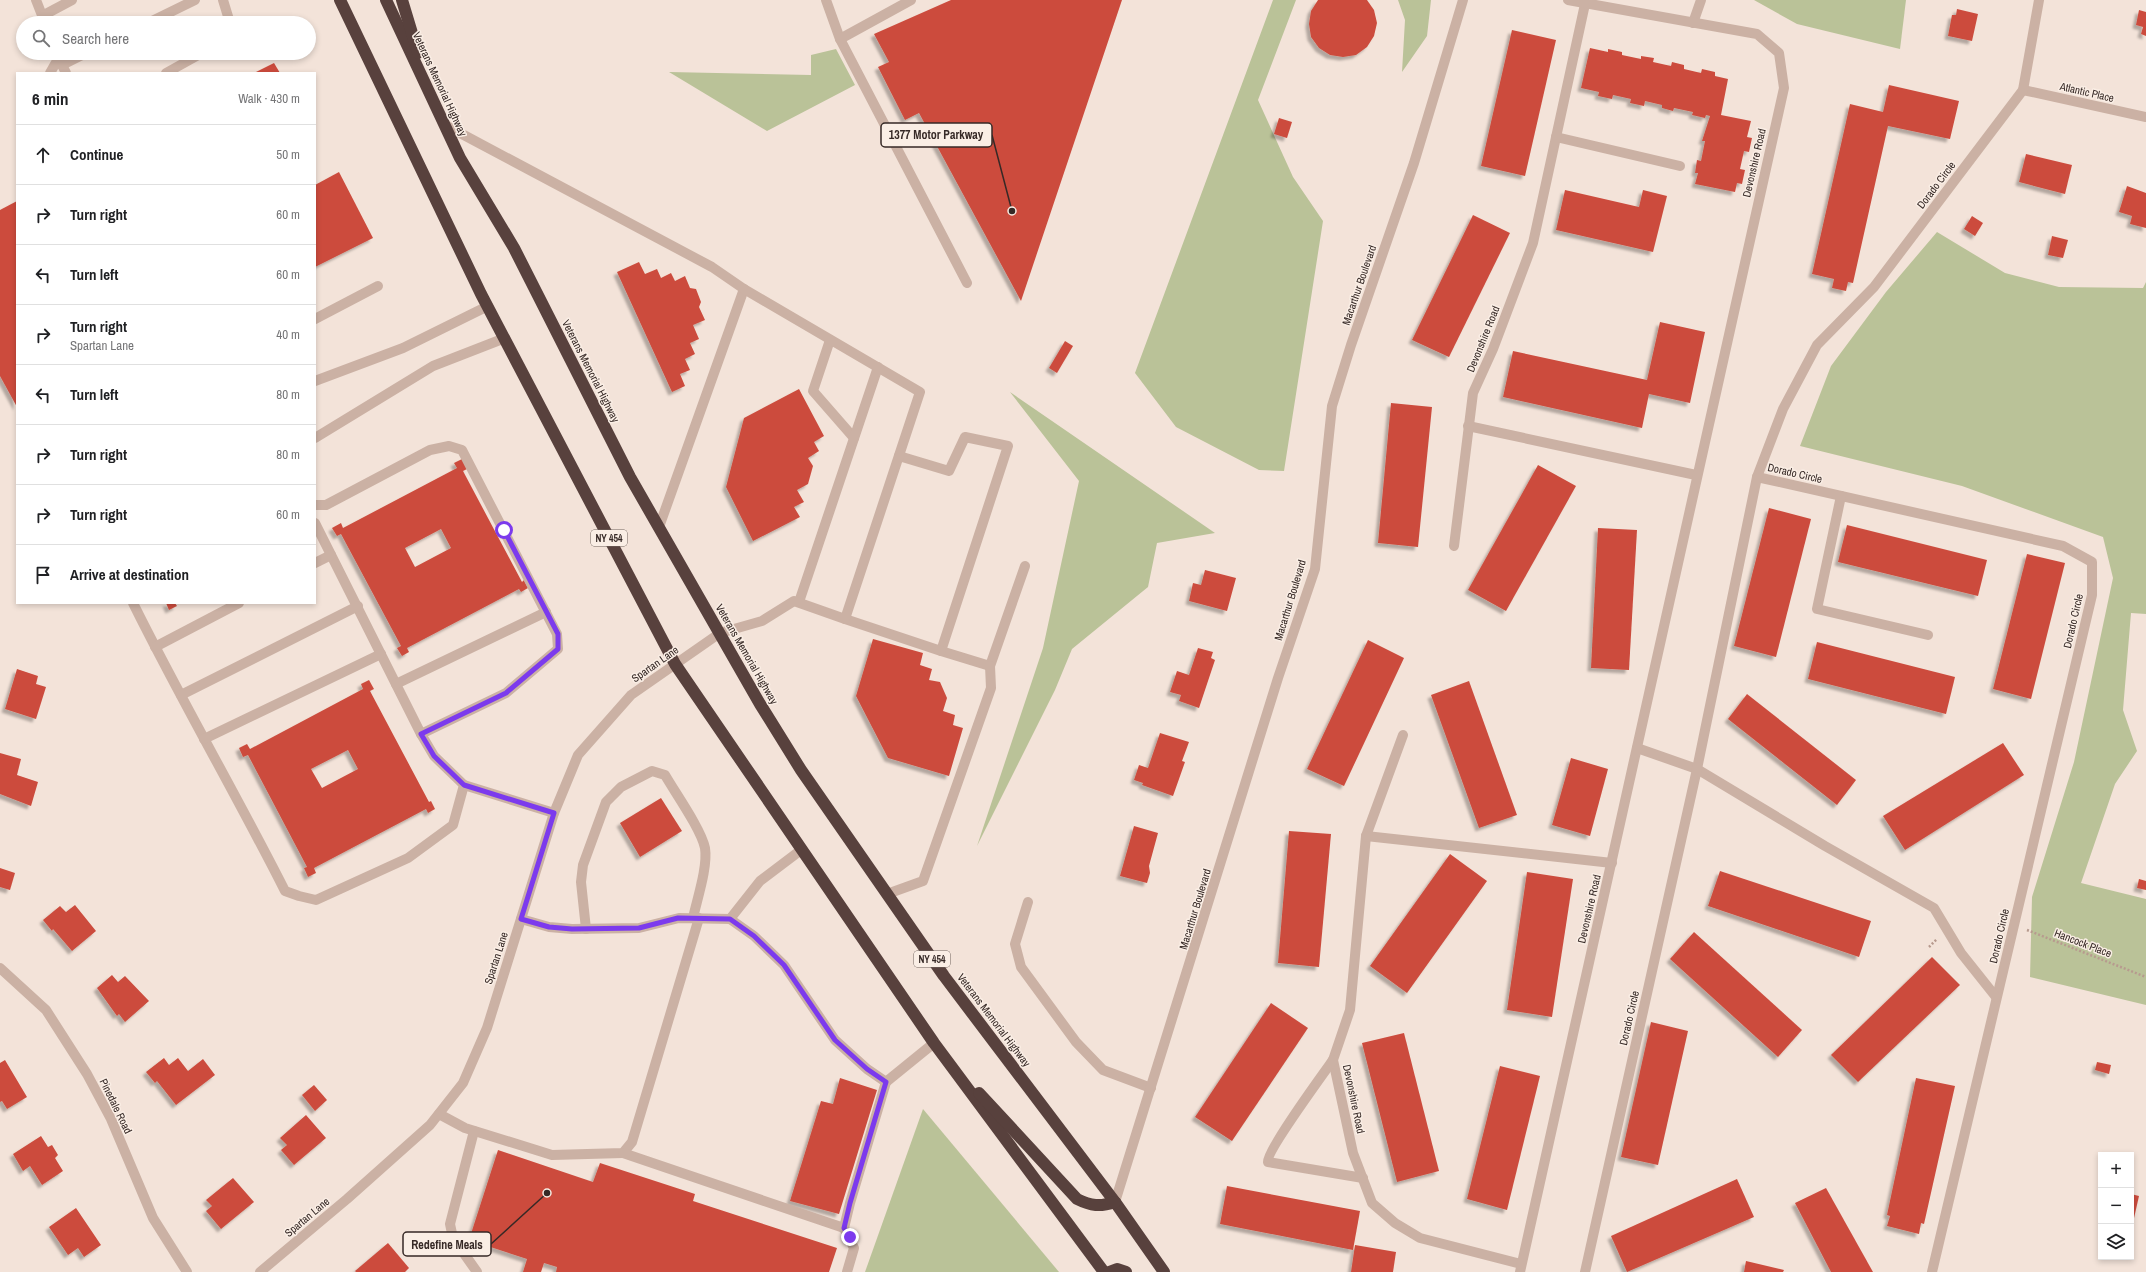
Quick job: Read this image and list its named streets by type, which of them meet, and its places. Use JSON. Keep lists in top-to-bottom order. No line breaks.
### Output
{"streets":{"highway":["Veterans Memorial Highway","NY 454"],"street":["Atlantic Place","Devonshire Road","Dorado Circle","Macarthur Boulevard","Spartan Lane","Pinedale Road"],"path":["Hancock Place"]},"crossings":[["Veterans Memorial Highway","Macarthur Boulevard"],["Veterans Memorial Highway","Spartan Lane"],["Atlantic Place","Dorado Circle"],["Dorado Circle","Hancock Place"],["NY 454","Spartan Lane"]],"places":["1377 Motor Parkway","Redefine Meals"],"page":{"search":"Search here","heading":["6 min","Walk · 430 m"],"list":[["Continue","50 m"],["Turn right","60 m"],["Turn left","60 m"],["Turn right","Spartan Lane","40 m"],["Turn left","80 m"],["Turn right","80 m"],["Turn right","60 m"],"Arrive at destination"],"map_buttons":["+","−"]}}
